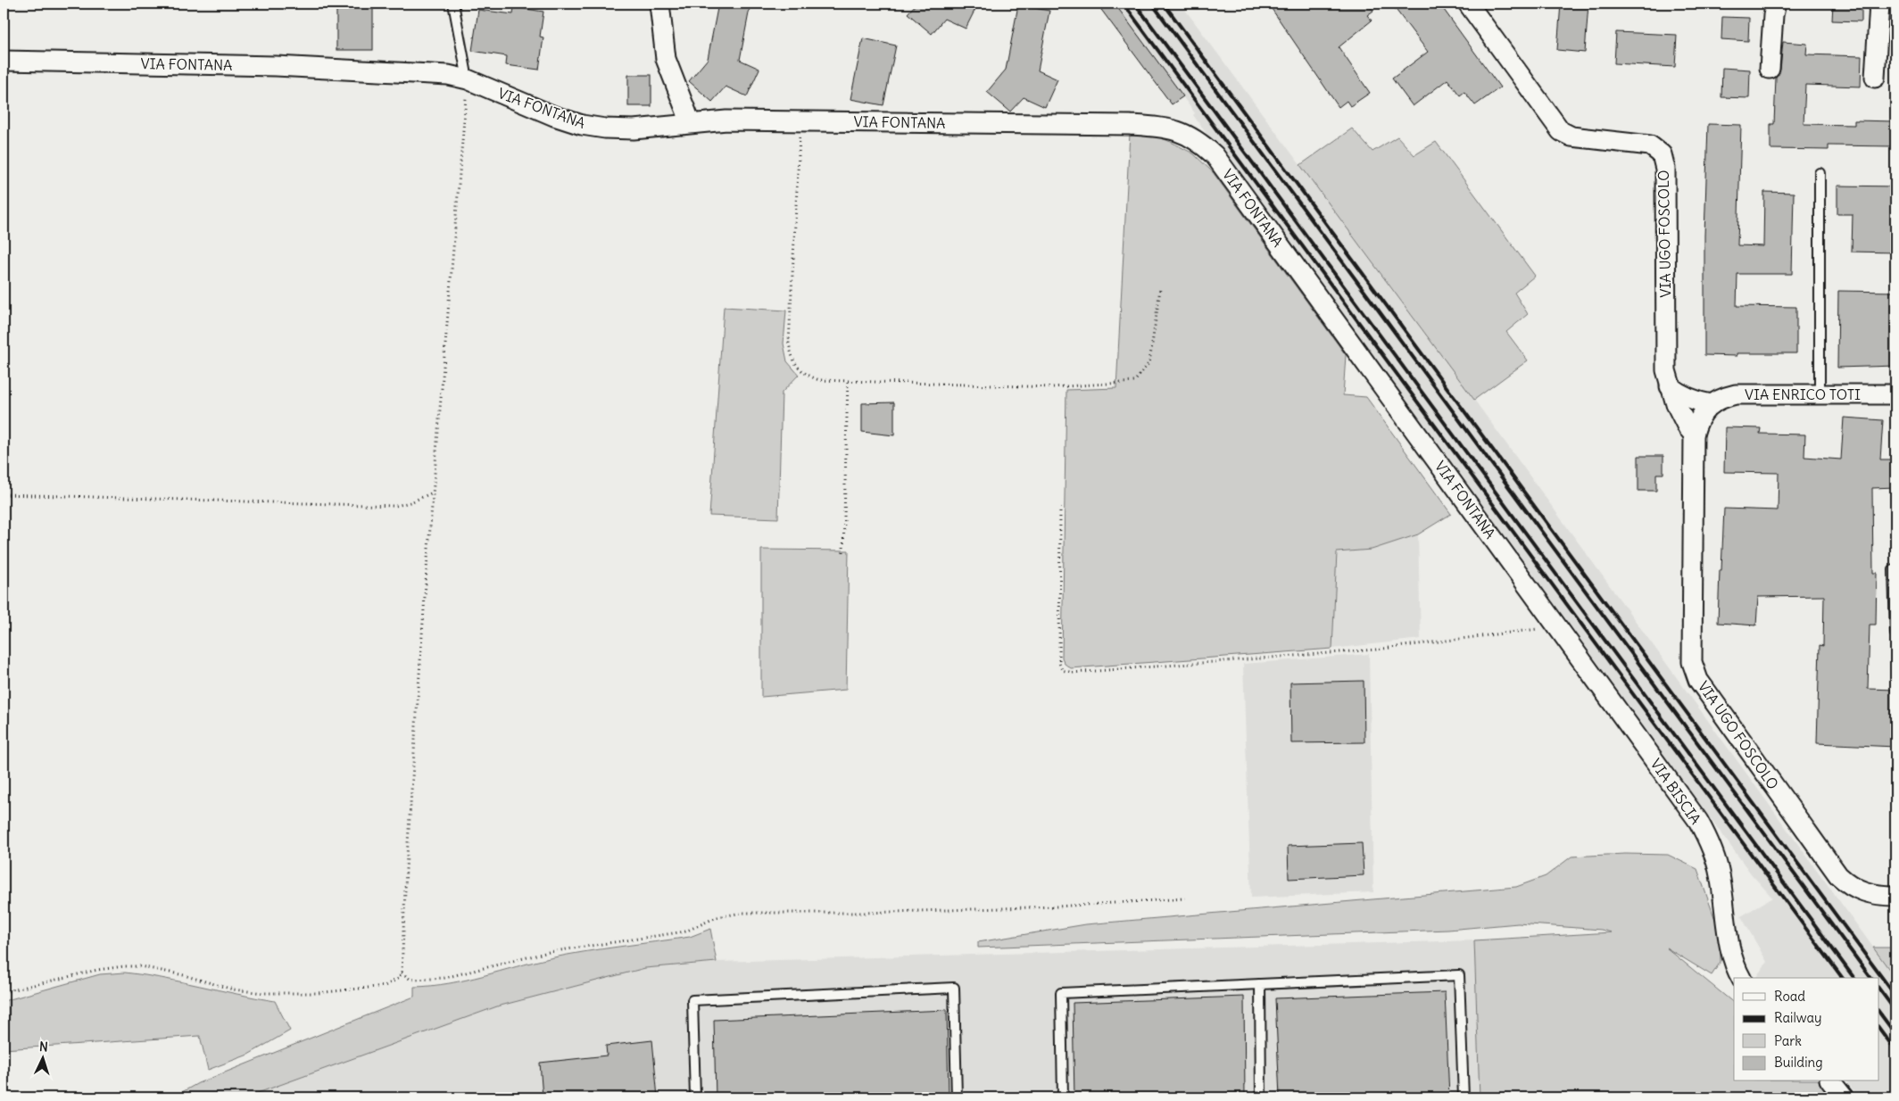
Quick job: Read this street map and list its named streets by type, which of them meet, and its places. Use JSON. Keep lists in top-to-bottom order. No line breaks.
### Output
{"streets":{"street":["VIA FONTANA","VIA UGO FOSCOLO","VIA ENRICO TOTI","VIA BISCIA"]},"crossings":[["VIA FONTANA","VIA BISCIA"],["VIA UGO FOSCOLO","VIA ENRICO TOTI"]],"legend":["Road","Railway","Park","Building"],"north":"top"}
